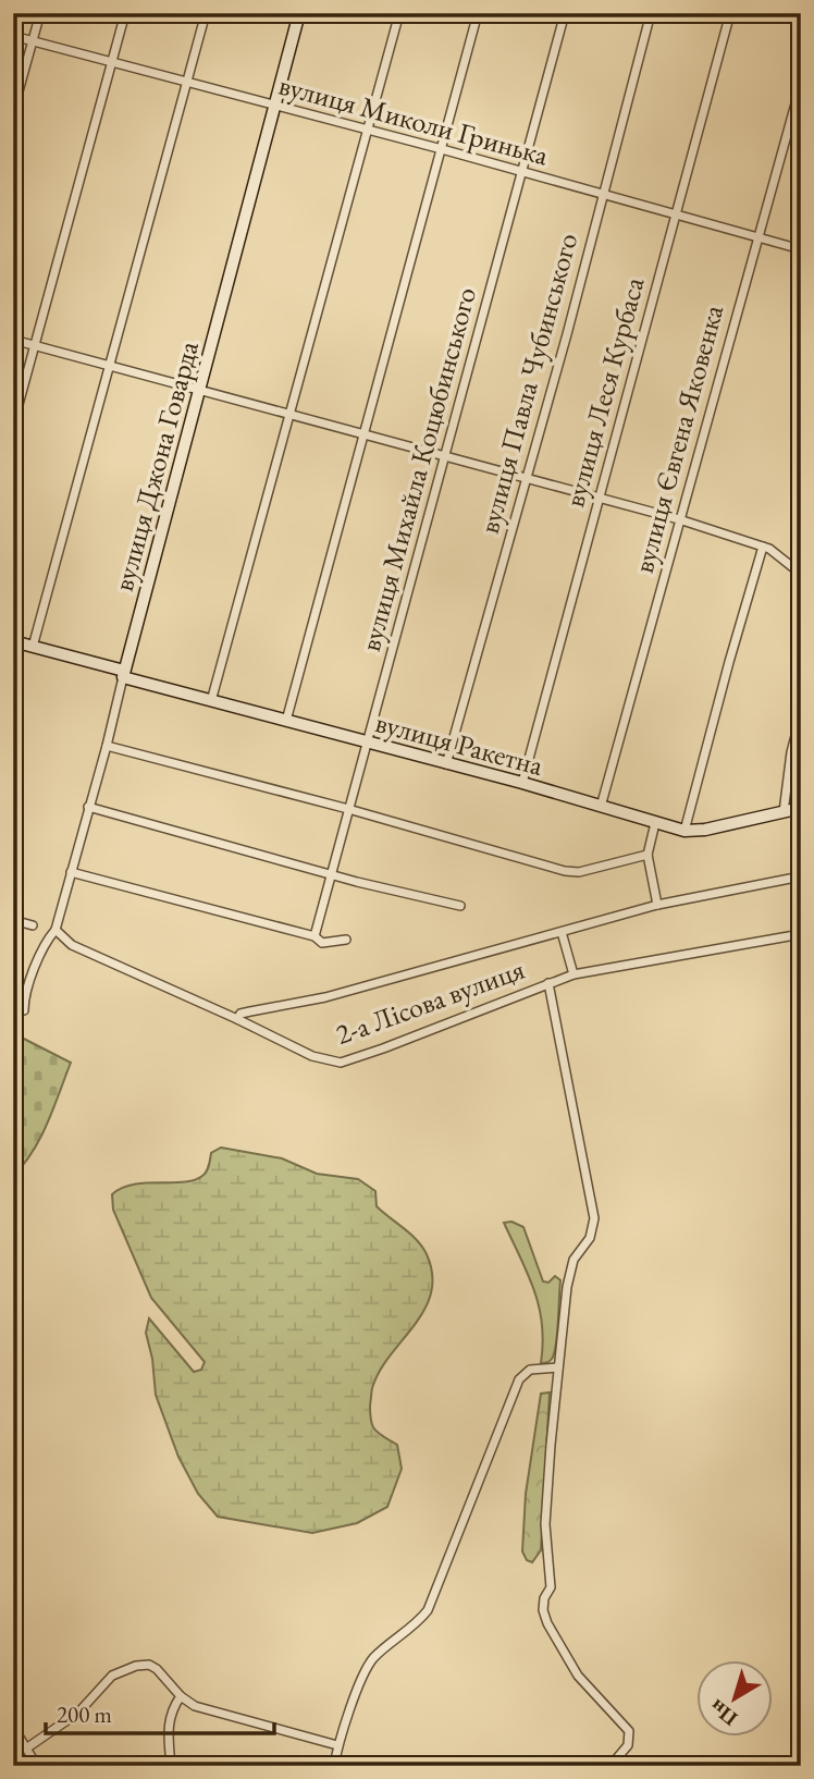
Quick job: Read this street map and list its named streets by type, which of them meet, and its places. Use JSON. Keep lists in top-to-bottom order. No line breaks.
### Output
{"streets":{"street":["вулиця Миколи Гринька","вулиця Павла Чубинського","вулиця Леся Курбаса","вулиця Євгена Яковенка","вулиця Джона Говарда","вулиця Михайла Коцюбинського","вулиця Ракетна","2-а Лісова вулиця"]},"crossings":[["вулиця Миколи Гринька","вулиця Павла Чубинського"],["вулиця Миколи Гринька","вулиця Леся Курбаса"],["вулиця Миколи Гринька","вулиця Євгена Яковенка"],["вулиця Миколи Гринька","вулиця Джона Говарда"],["вулиця Миколи Гринька","вулиця Михайла Коцюбинського"],["вулиця Павла Чубинського","вулиця Ракетна"],["вулиця Леся Курбаса","вулиця Ракетна"],["вулиця Євгена Яковенка","вулиця Ракетна"],["вулиця Джона Говарда","вулиця Ракетна"],["вулиця Джона Говарда","2-а Лісова вулиця"],["вулиця Михайла Коцюбинського","вулиця Ракетна"]],"scale_bar":"200 m","north":"bottom left"}
